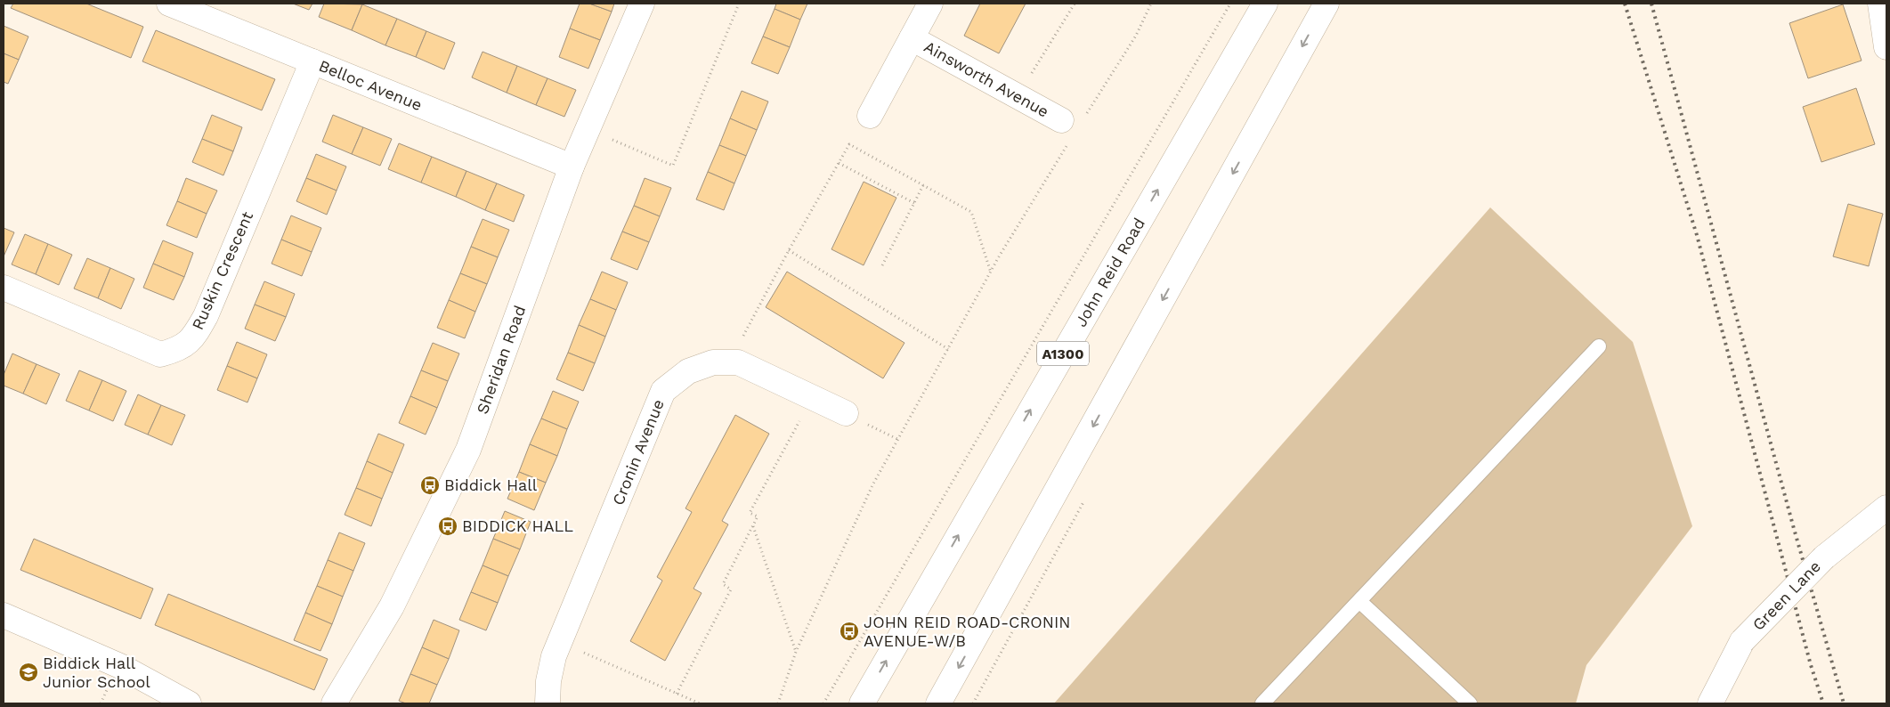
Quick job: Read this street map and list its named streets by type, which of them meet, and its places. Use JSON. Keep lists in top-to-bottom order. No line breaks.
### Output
{"streets":{"main road":["Ainsworth Avenue","Belloc Avenue","Ruskin Crescent","John Reid Road","A1300","Sheridan Road","Cronin Avenue","Green Lane"]},"crossings":[["Belloc Avenue","Ruskin Crescent"],["Belloc Avenue","Sheridan Road"]],"places":{"bus stop":["Biddick Hall","BIDDICK HALL","JOHN REID ROAD-CRONIN AVENUE-W/B"],"school or university":["Biddick Hall Junior School"]}}
